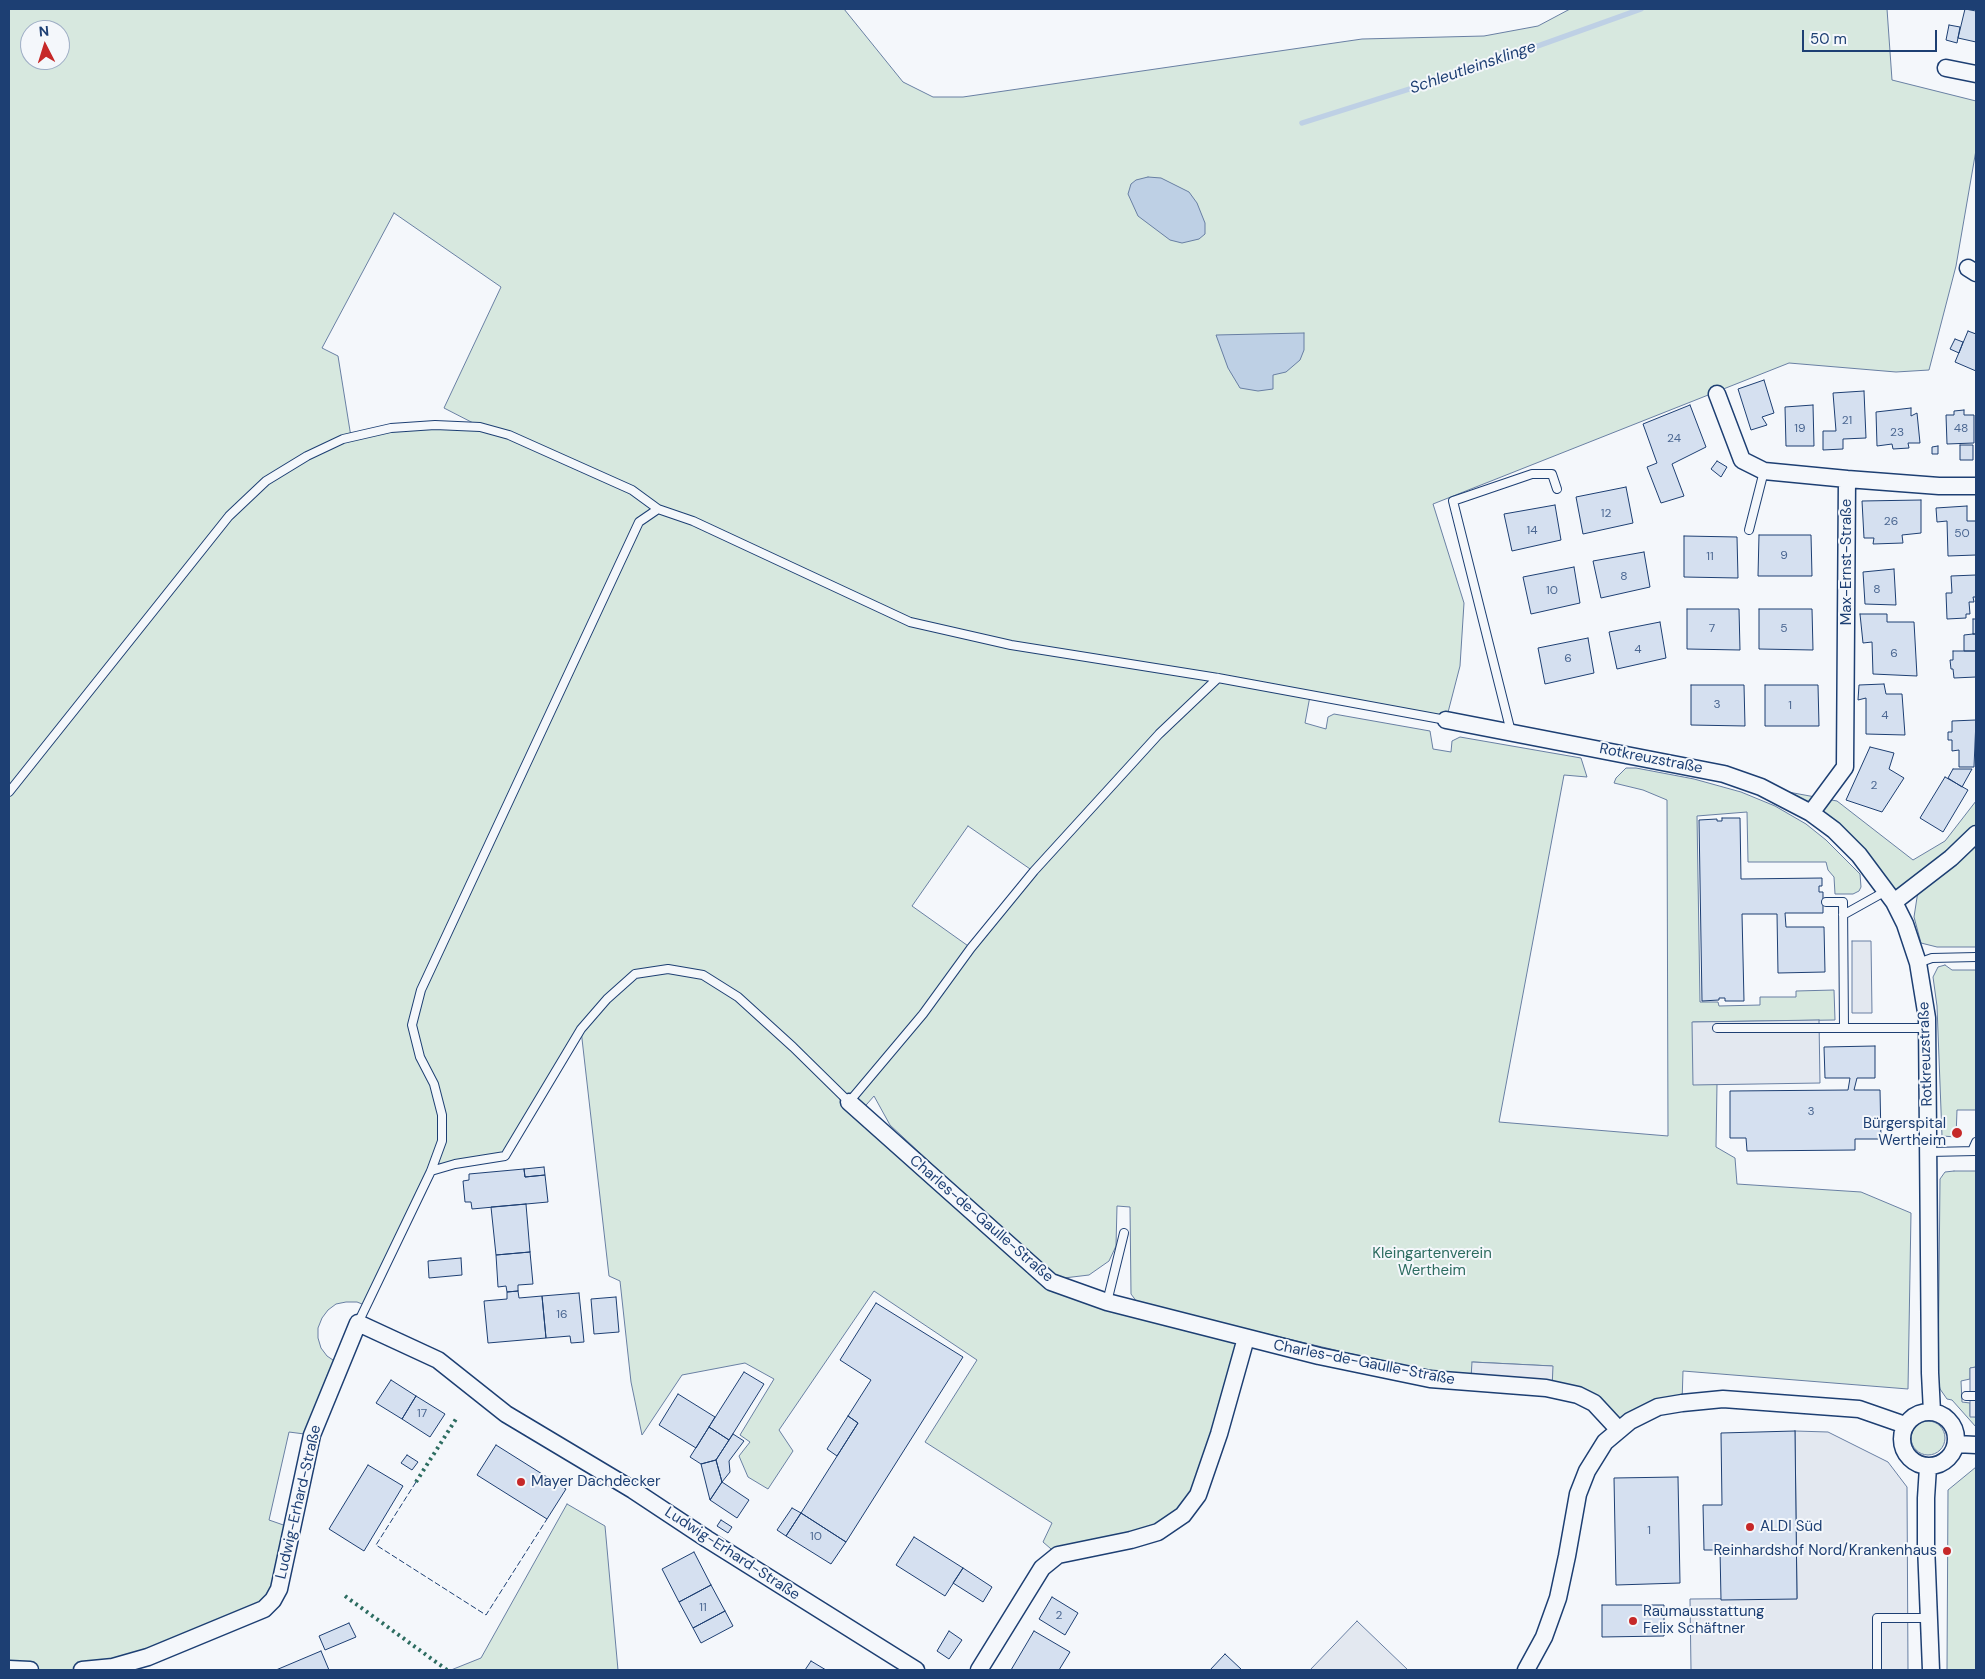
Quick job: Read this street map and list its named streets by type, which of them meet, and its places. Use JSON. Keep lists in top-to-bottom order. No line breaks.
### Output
{"streets":{"street":["Max-Ernst-Straße","Rotkreuzstraße","Charles-de-Gaulle-Straße","Ludwig-Erhard-Straße"]},"crossings":[["Max-Ernst-Straße","Rotkreuzstraße"]],"water":["Schleutleinsklinge"],"parks":["Kleingartenverein Wertheim"],"places":["Bürgerspital Wertheim","Mayer Dachdecker","ALDI Süd","Reinhardshof Nord/Krankenhaus","Raumausstattung Felix Schäftner"],"house_numbers":["21","19","48","23","24","12","26","14","50","9","11","8","8","10","7","5","4","6","6","3","1","4","2","3","16","17","1","10","11","2"],"scale_bar":"50 m","north":"top"}
